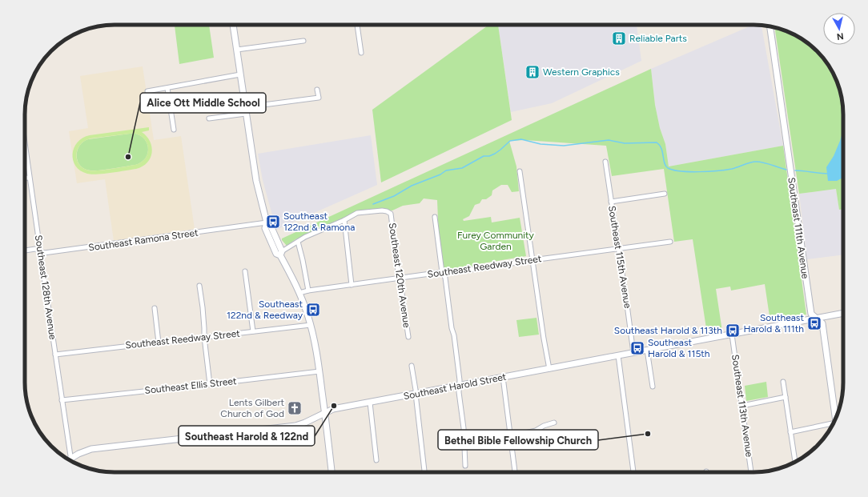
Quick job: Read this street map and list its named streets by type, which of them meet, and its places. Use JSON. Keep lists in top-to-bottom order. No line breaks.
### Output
{"streets":{"street":["Southeast 111th Avenue","Southeast Ramona Street","Southeast 115th Avenue","Southeast Reedway Street","Southeast 120th Avenue","Southeast 128th Avenue","Southeast Ellis Street","Southeast Harold Street","Southeast 113th Avenue"]},"crossings":[["Southeast 111th Avenue","Southeast Harold Street"],["Southeast Ramona Street","Southeast 128th Avenue"],["Southeast 115th Avenue","Southeast Reedway Street"],["Southeast 115th Avenue","Southeast Harold Street"],["Southeast Reedway Street","Southeast 120th Avenue"],["Southeast Reedway Street","Southeast 128th Avenue"],["Southeast 128th Avenue","Southeast Ellis Street"],["Southeast 128th Avenue","Southeast Harold Street"],["Southeast Harold Street","Southeast 113th Avenue"]],"parks":["Furey Community Garden"],"places":{"building":["Reliable Parts","Western Graphics"],"other":["Alice Ott Middle School","Southeast Harold & 122nd","Bethel Bible Fellowship Church"],"bus stop":["Southeast 122nd & Ramona","Southeast 122nd & Reedway","Southeast Harold & 111th","Southeast Harold & 113th","Southeast Harold & 115th"],"church":["Lents Gilbert Church of God"]},"north":"bottom"}
